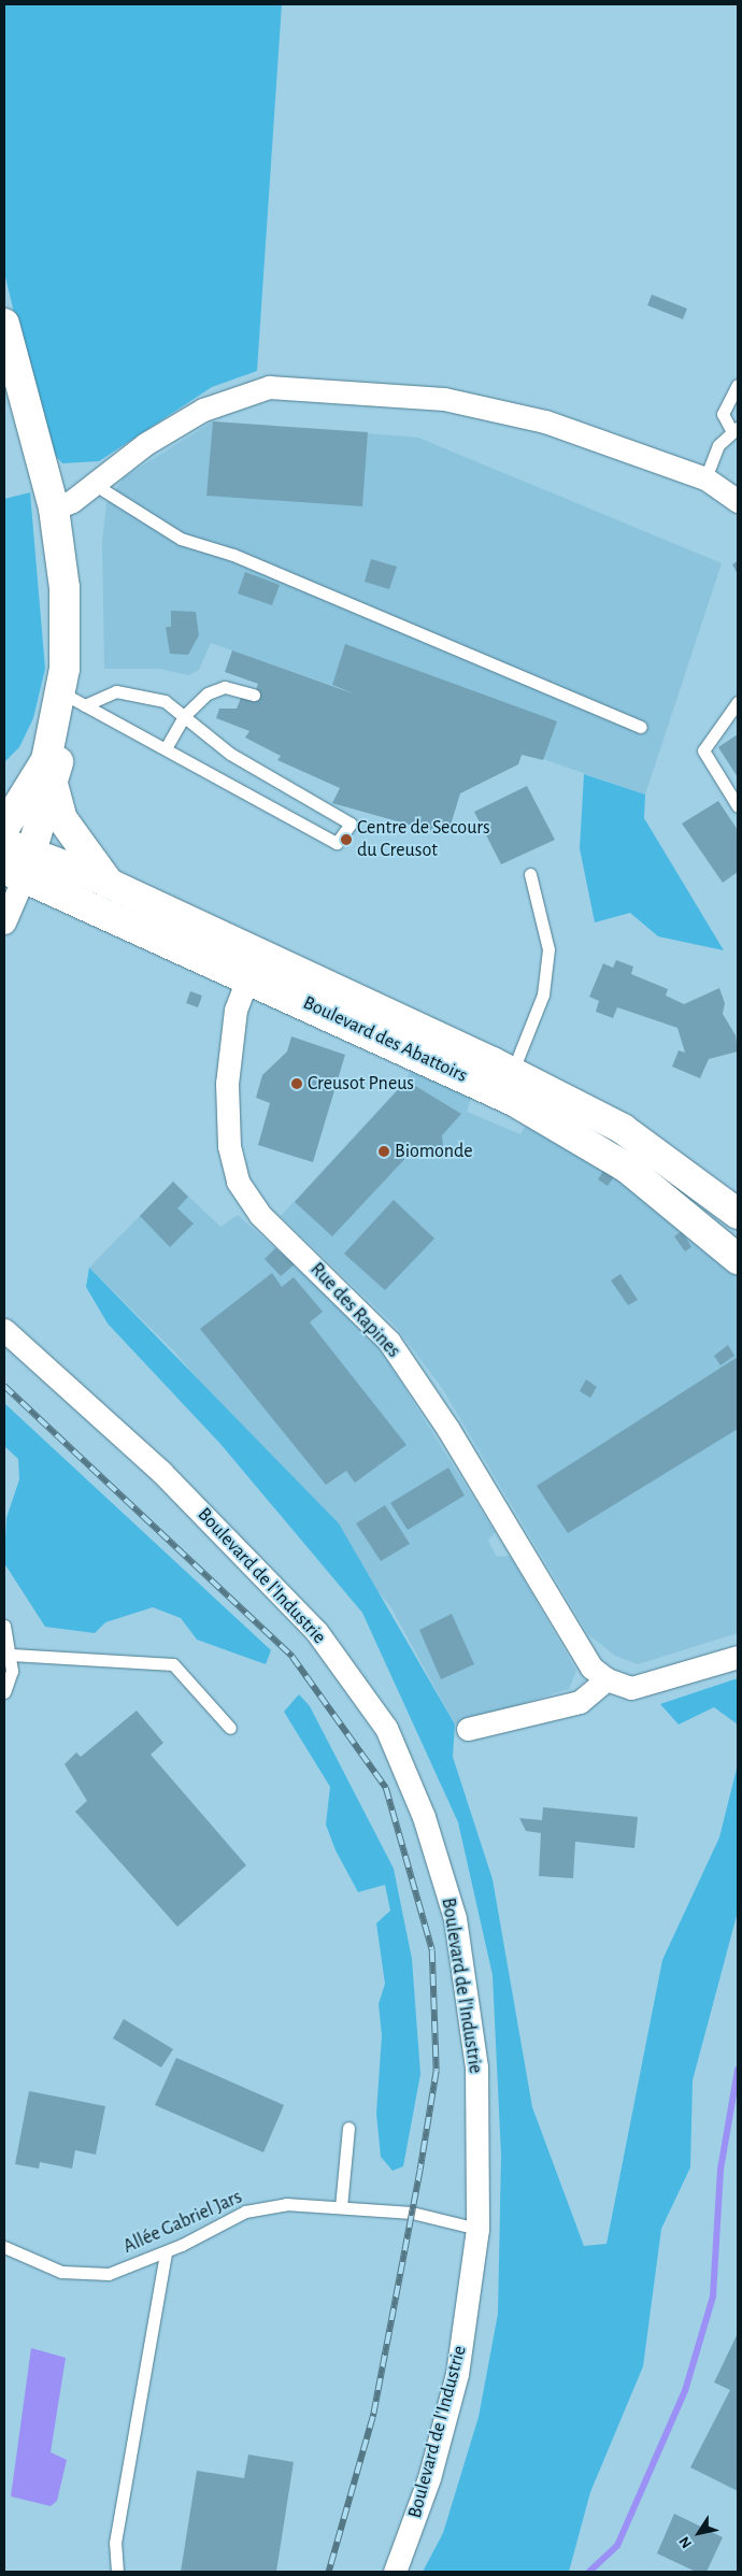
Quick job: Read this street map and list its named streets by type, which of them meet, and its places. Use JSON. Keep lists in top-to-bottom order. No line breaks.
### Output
{"streets":{"street":["Boulevard des Abattoirs","Rue des Rapines","Boulevard de l'Industrie"],"lane":["Allée Gabriel Jars"]},"crossings":[["Boulevard des Abattoirs","Rue des Rapines"],["Boulevard de l'Industrie","Allée Gabriel Jars"]],"places":["Centre de Secours du Creusot","Creusot Pneus","Biomonde"],"north":"bottom left"}
